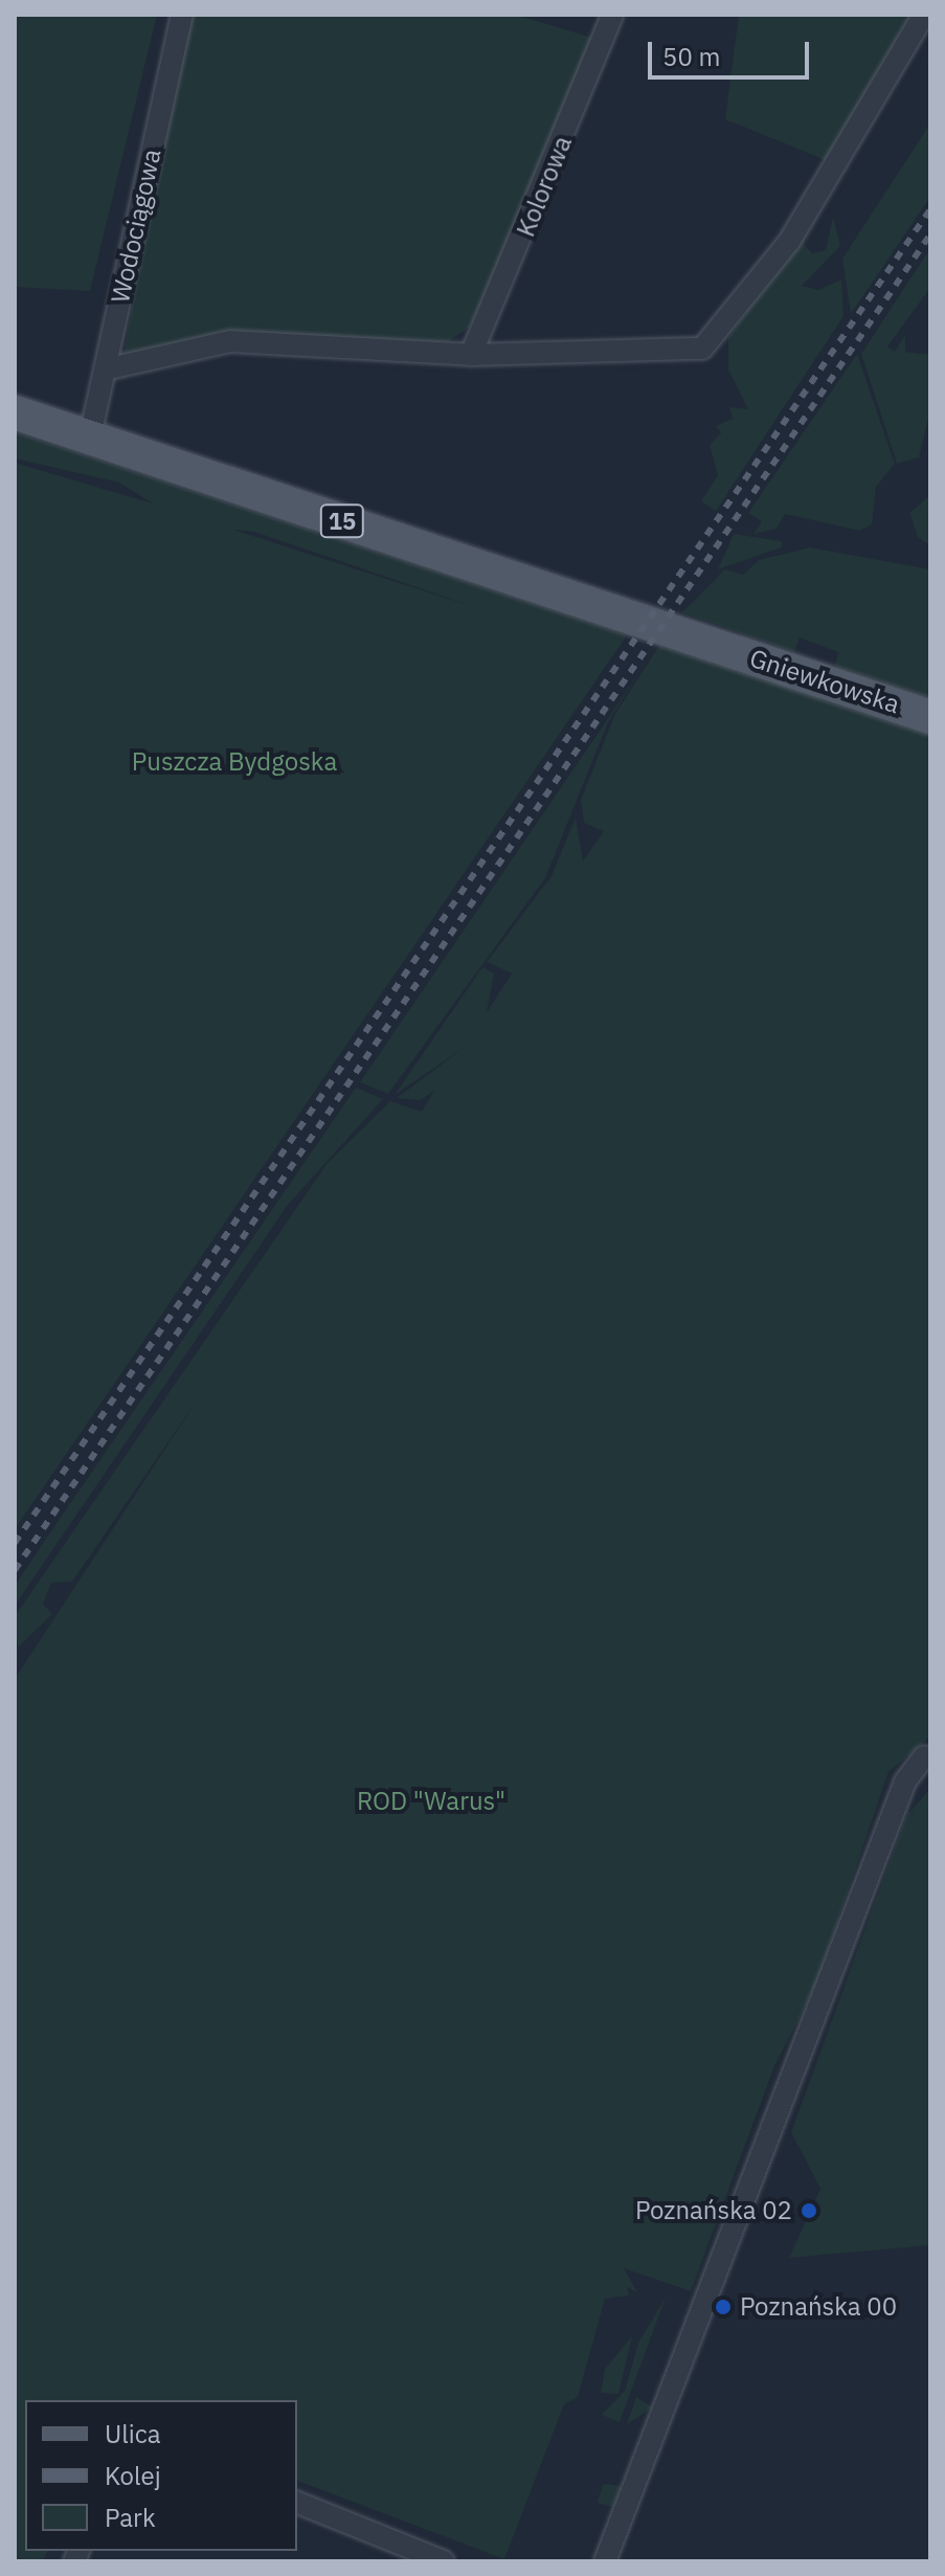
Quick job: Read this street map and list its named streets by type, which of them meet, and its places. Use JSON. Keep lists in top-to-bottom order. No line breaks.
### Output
{"streets":{"main road":["15","Gniewkowska"],"street":["Kolorowa","Wodociągowa"]},"crossings":[["Wodociągowa","15"],["Wodociągowa","Gniewkowska"],["15","Gniewkowska"]],"parks":["Puszcza Bydgoska","ROD \"Warus\""],"places":["Poznańska 02","Poznańska 00"],"legend":["Ulica","Kolej","Park"],"scale_bar":"50 m"}
